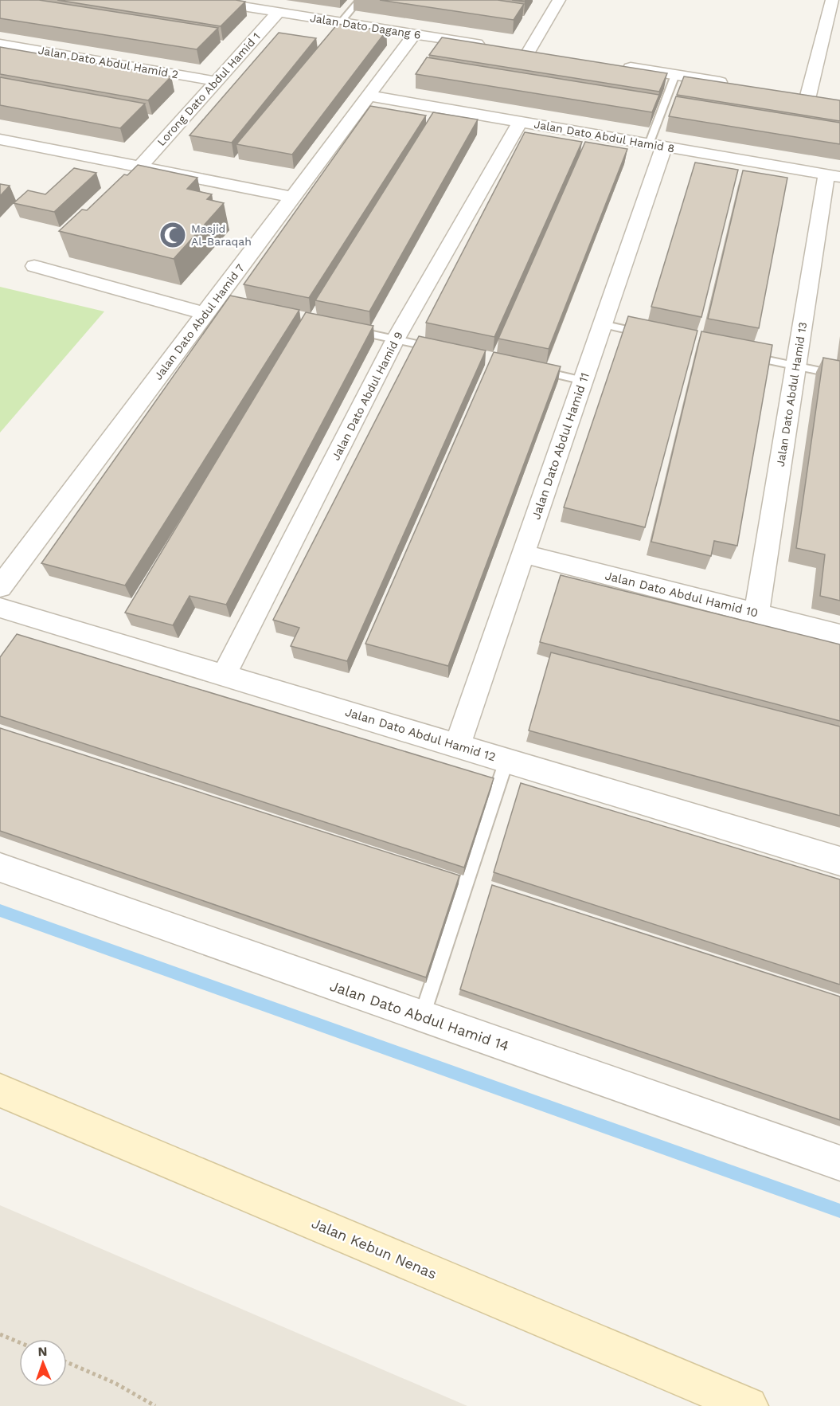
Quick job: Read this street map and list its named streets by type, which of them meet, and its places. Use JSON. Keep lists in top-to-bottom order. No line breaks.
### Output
{"streets":{"street":["Jalan Dato Dagang 6","Jalan Dato Abdul Hamid 2","Lorong Dato Abdul Hamid 1","Jalan Dato Abdul Hamid 8","Jalan Dato Abdul Hamid 7","Jalan Dato Abdul Hamid 13","Jalan Dato Abdul Hamid 9","Jalan Dato Abdul Hamid 11","Jalan Dato Abdul Hamid 10","Jalan Dato Abdul Hamid 12","Jalan Dato Abdul Hamid 14","Jalan Kebun Nenas"]},"crossings":[["Jalan Dato Dagang 6","Lorong Dato Abdul Hamid 1"],["Jalan Dato Dagang 6","Jalan Dato Abdul Hamid 7"],["Jalan Dato Abdul Hamid 2","Lorong Dato Abdul Hamid 1"],["Jalan Dato Abdul Hamid 8","Jalan Dato Abdul Hamid 7"],["Jalan Dato Abdul Hamid 8","Jalan Dato Abdul Hamid 13"],["Jalan Dato Abdul Hamid 8","Jalan Dato Abdul Hamid 9"],["Jalan Dato Abdul Hamid 8","Jalan Dato Abdul Hamid 11"],["Jalan Dato Abdul Hamid 13","Jalan Dato Abdul Hamid 10"],["Jalan Dato Abdul Hamid 9","Jalan Dato Abdul Hamid 12"],["Jalan Dato Abdul Hamid 11","Jalan Dato Abdul Hamid 10"],["Jalan Dato Abdul Hamid 11","Jalan Dato Abdul Hamid 12"]],"places":{"mosque":["Masjid Al-Baraqah"]},"north":"top"}
